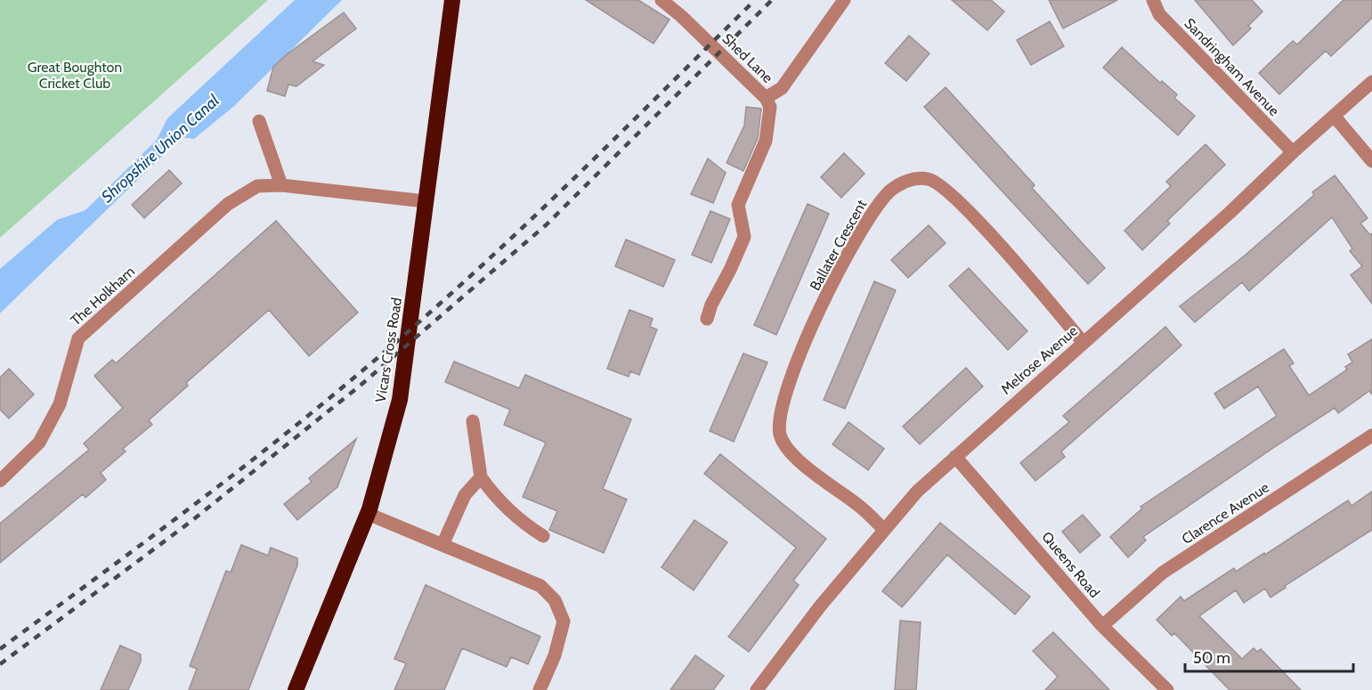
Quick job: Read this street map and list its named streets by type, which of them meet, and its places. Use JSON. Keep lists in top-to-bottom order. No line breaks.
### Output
{"streets":{"highway":["Vicars Cross Road"],"street":["Shed Lane","Sandringham Avenue","Ballater Crescent","The Holkham","Melrose Avenue","Clarence Avenue","Queens Road"]},"crossings":[["Sandringham Avenue","Melrose Avenue"],["Ballater Crescent","Melrose Avenue"],["The Holkham","Vicars Cross Road"],["Melrose Avenue","Queens Road"],["Clarence Avenue","Queens Road"]],"water":["Shropshire Union Canal"],"parks":["Great Boughton Cricket Club"],"scale_bar":"50 m"}
